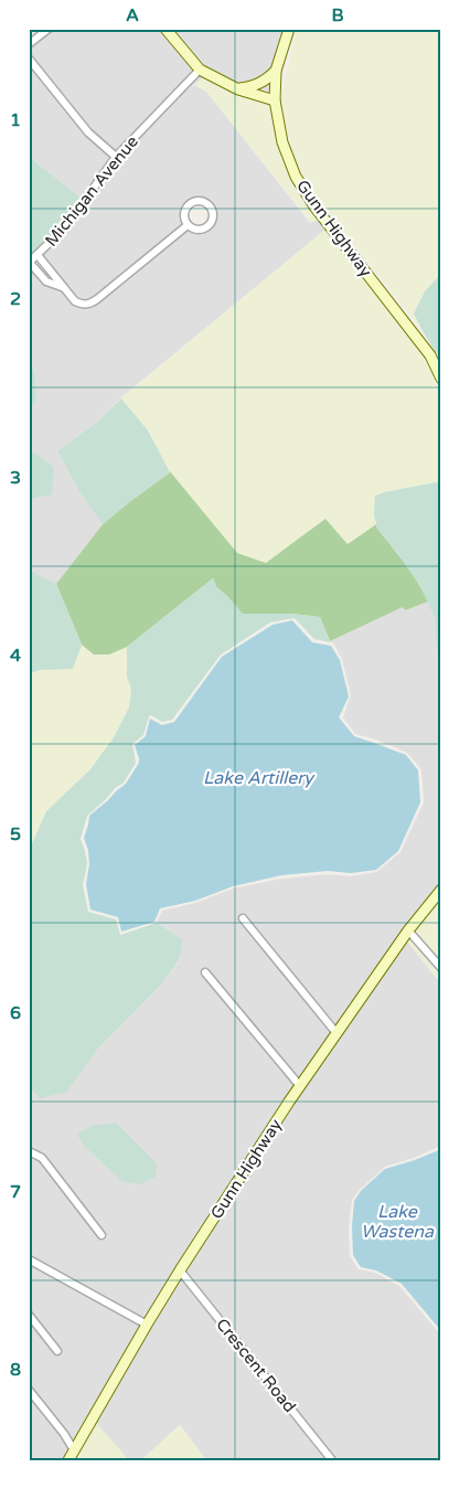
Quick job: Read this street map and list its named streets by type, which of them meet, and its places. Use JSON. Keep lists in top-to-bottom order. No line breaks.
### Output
{"streets":{"main road":["Gunn Highway"],"street":["Michigan Avenue","Crescent Road"]},"crossings":[["Gunn Highway","Crescent Road"]],"water":["Lake Artillery","Lake Wastena"],"grid":{"columns":["A","B"],"rows":["1","2","3","4","5","6","7","8"]}}
